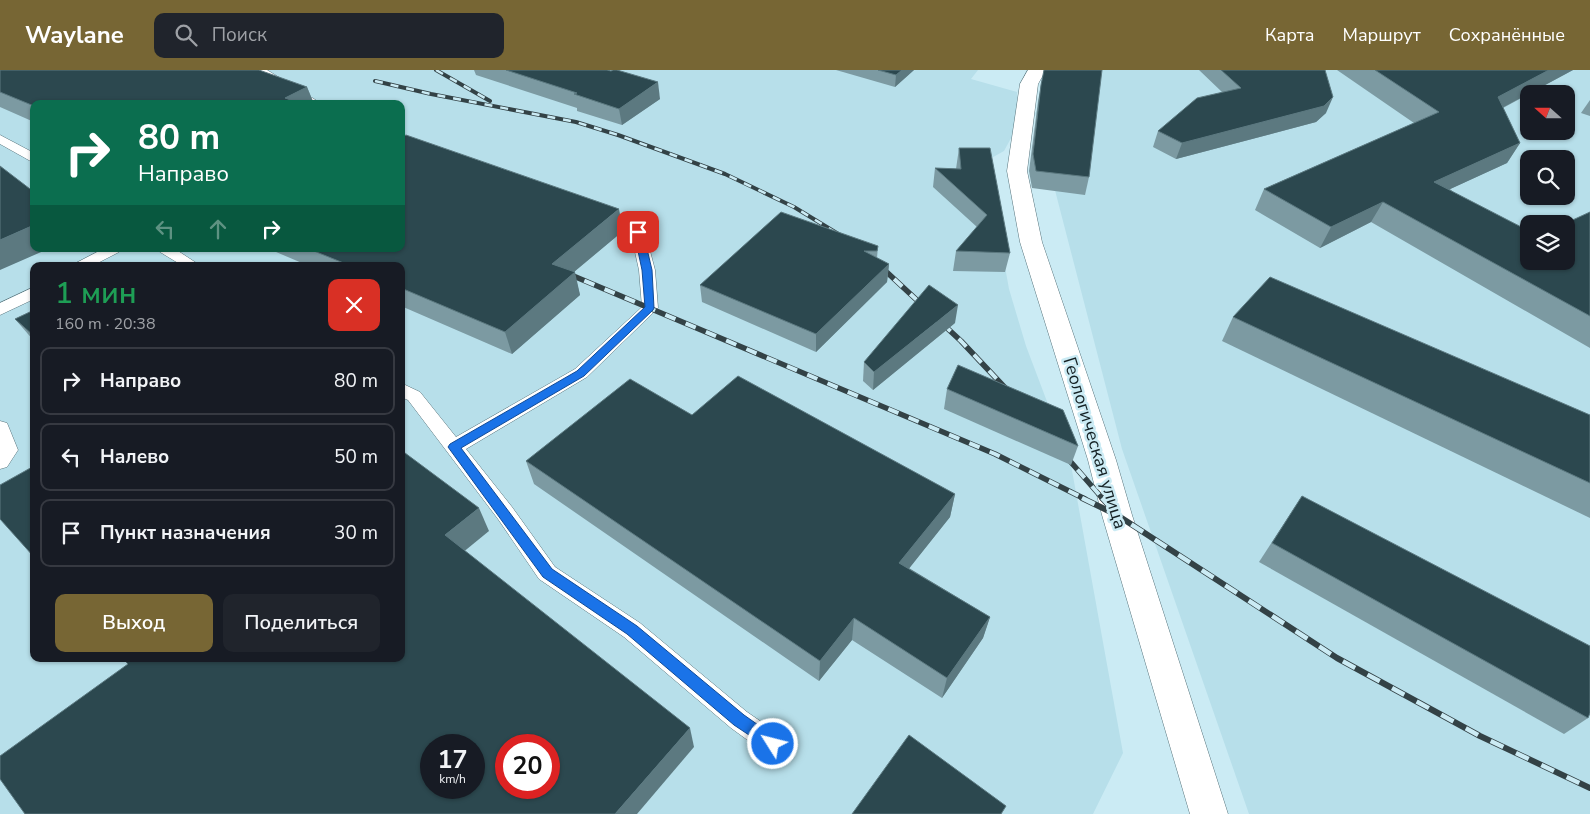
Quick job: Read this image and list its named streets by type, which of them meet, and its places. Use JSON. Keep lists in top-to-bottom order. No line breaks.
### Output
{"streets":{"street":["Геологическая улица"]},"north":"left","page":{"header":"Waylane","search":"Поиск","nav":["Карта","Маршрут","Сохранённые"],"turn":["80 m","Направо"],"heading":["1 мин","160 m · 20:38"],"list":[{"name":"Направо","value":"80 m"},{"name":"Налево","value":"50 m"},{"name":"Пункт назначения","value":"30 m"}],"buttons":["Выход","Поделиться"],"speed":"17 km/h","limit":"20"}}
